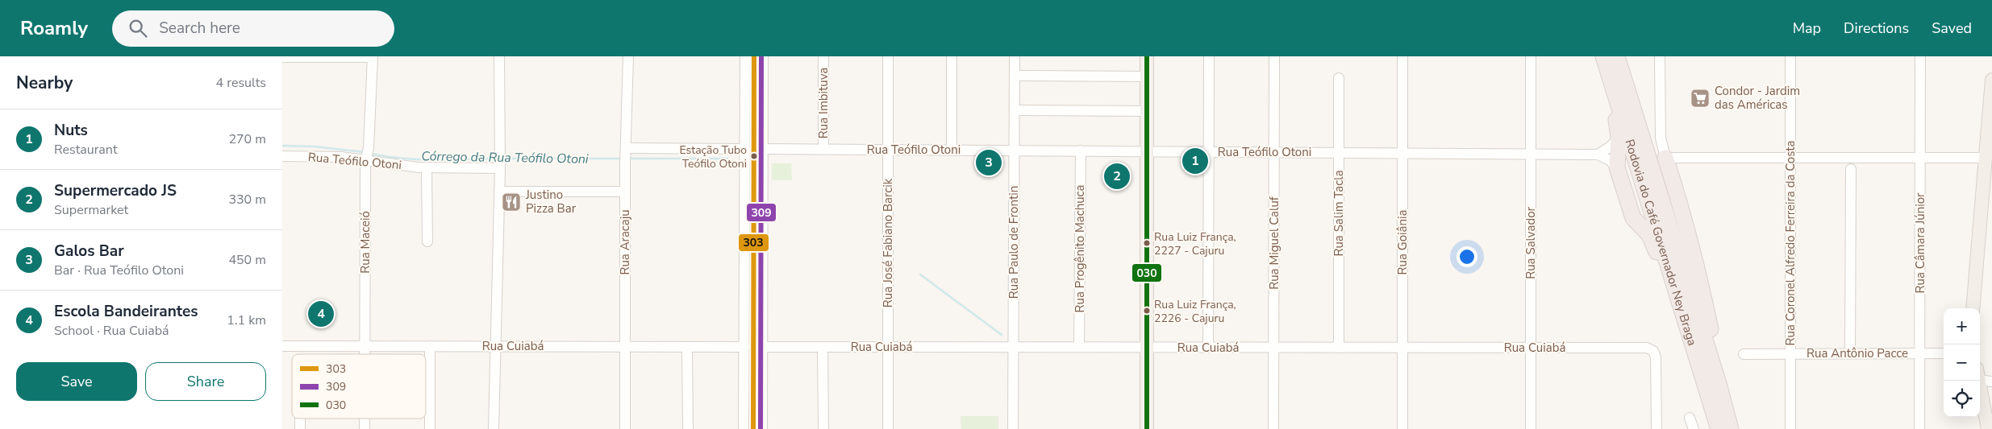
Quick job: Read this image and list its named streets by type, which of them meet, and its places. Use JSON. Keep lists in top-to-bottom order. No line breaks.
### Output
{"streets":{"highway":["Rodovia do Café Governador Ney Braga"],"street":["Rua Imbituva","Rua Teófilo Otoni","Rua Salim Tacla","Rua Maceió","Rua Aracaju","Rua Paulo de Frontin","Rua Goiânia","Rua José Fabiano Barcik","Rua Miguel Caluf","Rua Salvador","Rua Coronel Alfredo Ferreira da Costa","Rua Câmara Júnior","Rua Progênito Machuca","Rua Cuiabá","Rua Antônio Pacce"]},"crossings":[["Rua Imbituva","Rua Teófilo Otoni"],["Rua Teófilo Otoni","Rua Salim Tacla"],["Rua Teófilo Otoni","Rua Maceió"],["Rua Teófilo Otoni","Rua Paulo de Frontin"],["Rua Teófilo Otoni","Rua Goiânia"],["Rua Teófilo Otoni","Rua José Fabiano Barcik"],["Rua Teófilo Otoni","Rua Miguel Caluf"],["Rua Teófilo Otoni","Rua Salvador"],["Rua Teófilo Otoni","Rua Progênito Machuca"],["Rua Salim Tacla","Rua Cuiabá"],["Rua Maceió","Rua Cuiabá"],["Rua Aracaju","Rua Cuiabá"],["Rua Paulo de Frontin","Rua Cuiabá"],["Rua Goiânia","Rua Cuiabá"],["Rua José Fabiano Barcik","Rua Cuiabá"],["Rua Miguel Caluf","Rua Cuiabá"],["Rua Salvador","Rua Cuiabá"],["Rua Coronel Alfredo Ferreira da Costa","Rua Antônio Pacce"],["Rua Câmara Júnior","Rua Antônio Pacce"],["Rua Progênito Machuca","Rua Cuiabá"]],"water":["Córrego da Rua Teófilo Otoni"],"places":{"supermarket":["Condor - Jardim das Américas"],"other":["Estação Tubo Teófilo Otoni","Rua Luiz França, 2227 - Cajuru","Rua Luiz França, 2226 - Cajuru"],"restaurant":["Justino Pizza Bar"]},"lines":["transit line 303","transit line 309","transit line 030"],"legend":["303","309","030"],"page":{"header":"Roamly","search":"Search here","nav":["Map","Directions","Saved"],"heading":["Nearby","4 results"],"list":[{"mark":"1","name":"Nuts","note":"Restaurant","value":"270 m"},{"mark":"2","name":"Supermercado JS","note":"Supermarket","value":"330 m"},{"mark":"3","name":"Galos Bar","note":"Bar · Rua Teófilo Otoni","value":"450 m"},{"mark":"4","name":"Escola Bandeirantes","note":"School · Rua Cuiabá","value":"1.1 km"}],"pins":["1","3","2","4"],"map_buttons":["+","−"],"buttons":["Save","Share"]}}
